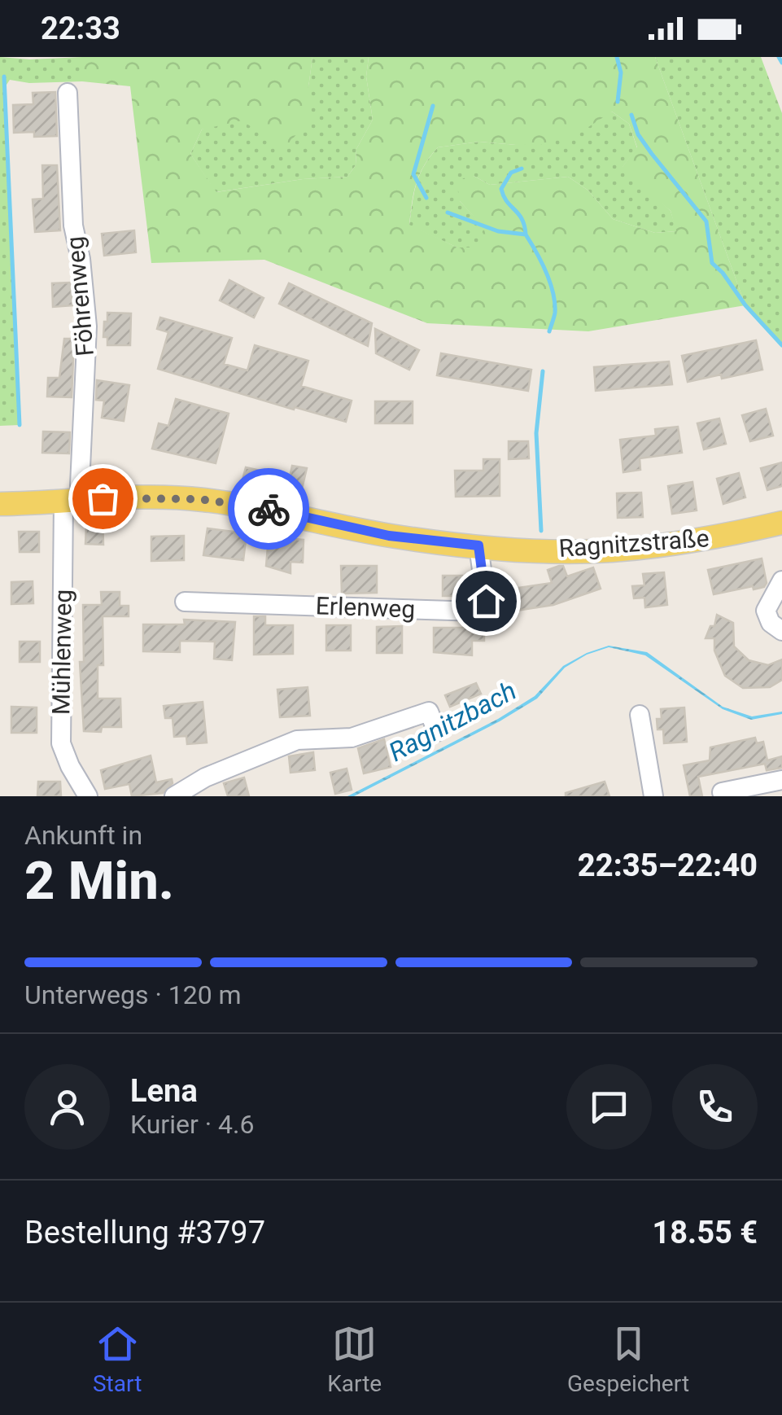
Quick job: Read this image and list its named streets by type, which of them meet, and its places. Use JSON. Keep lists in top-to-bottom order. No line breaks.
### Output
{"streets":{"main road":["Ragnitzstraße"],"street":["Föhrenweg","Erlenweg","Mühlenweg"]},"crossings":[["Föhrenweg","Ragnitzstraße"],["Föhrenweg","Mühlenweg"],["Ragnitzstraße","Erlenweg"],["Ragnitzstraße","Mühlenweg"]],"water":["Ragnitzbach"],"page":{"status":"22:33","heading":["2 Min.","Ankunft in","22:35–22:40"],"panel":["Lena","Kurier · 4.6","Bestellung #3797","18.55 €"],"bar":"Unterwegs · 120 m","tabs":["Start","Karte","Gespeichert"]}}
